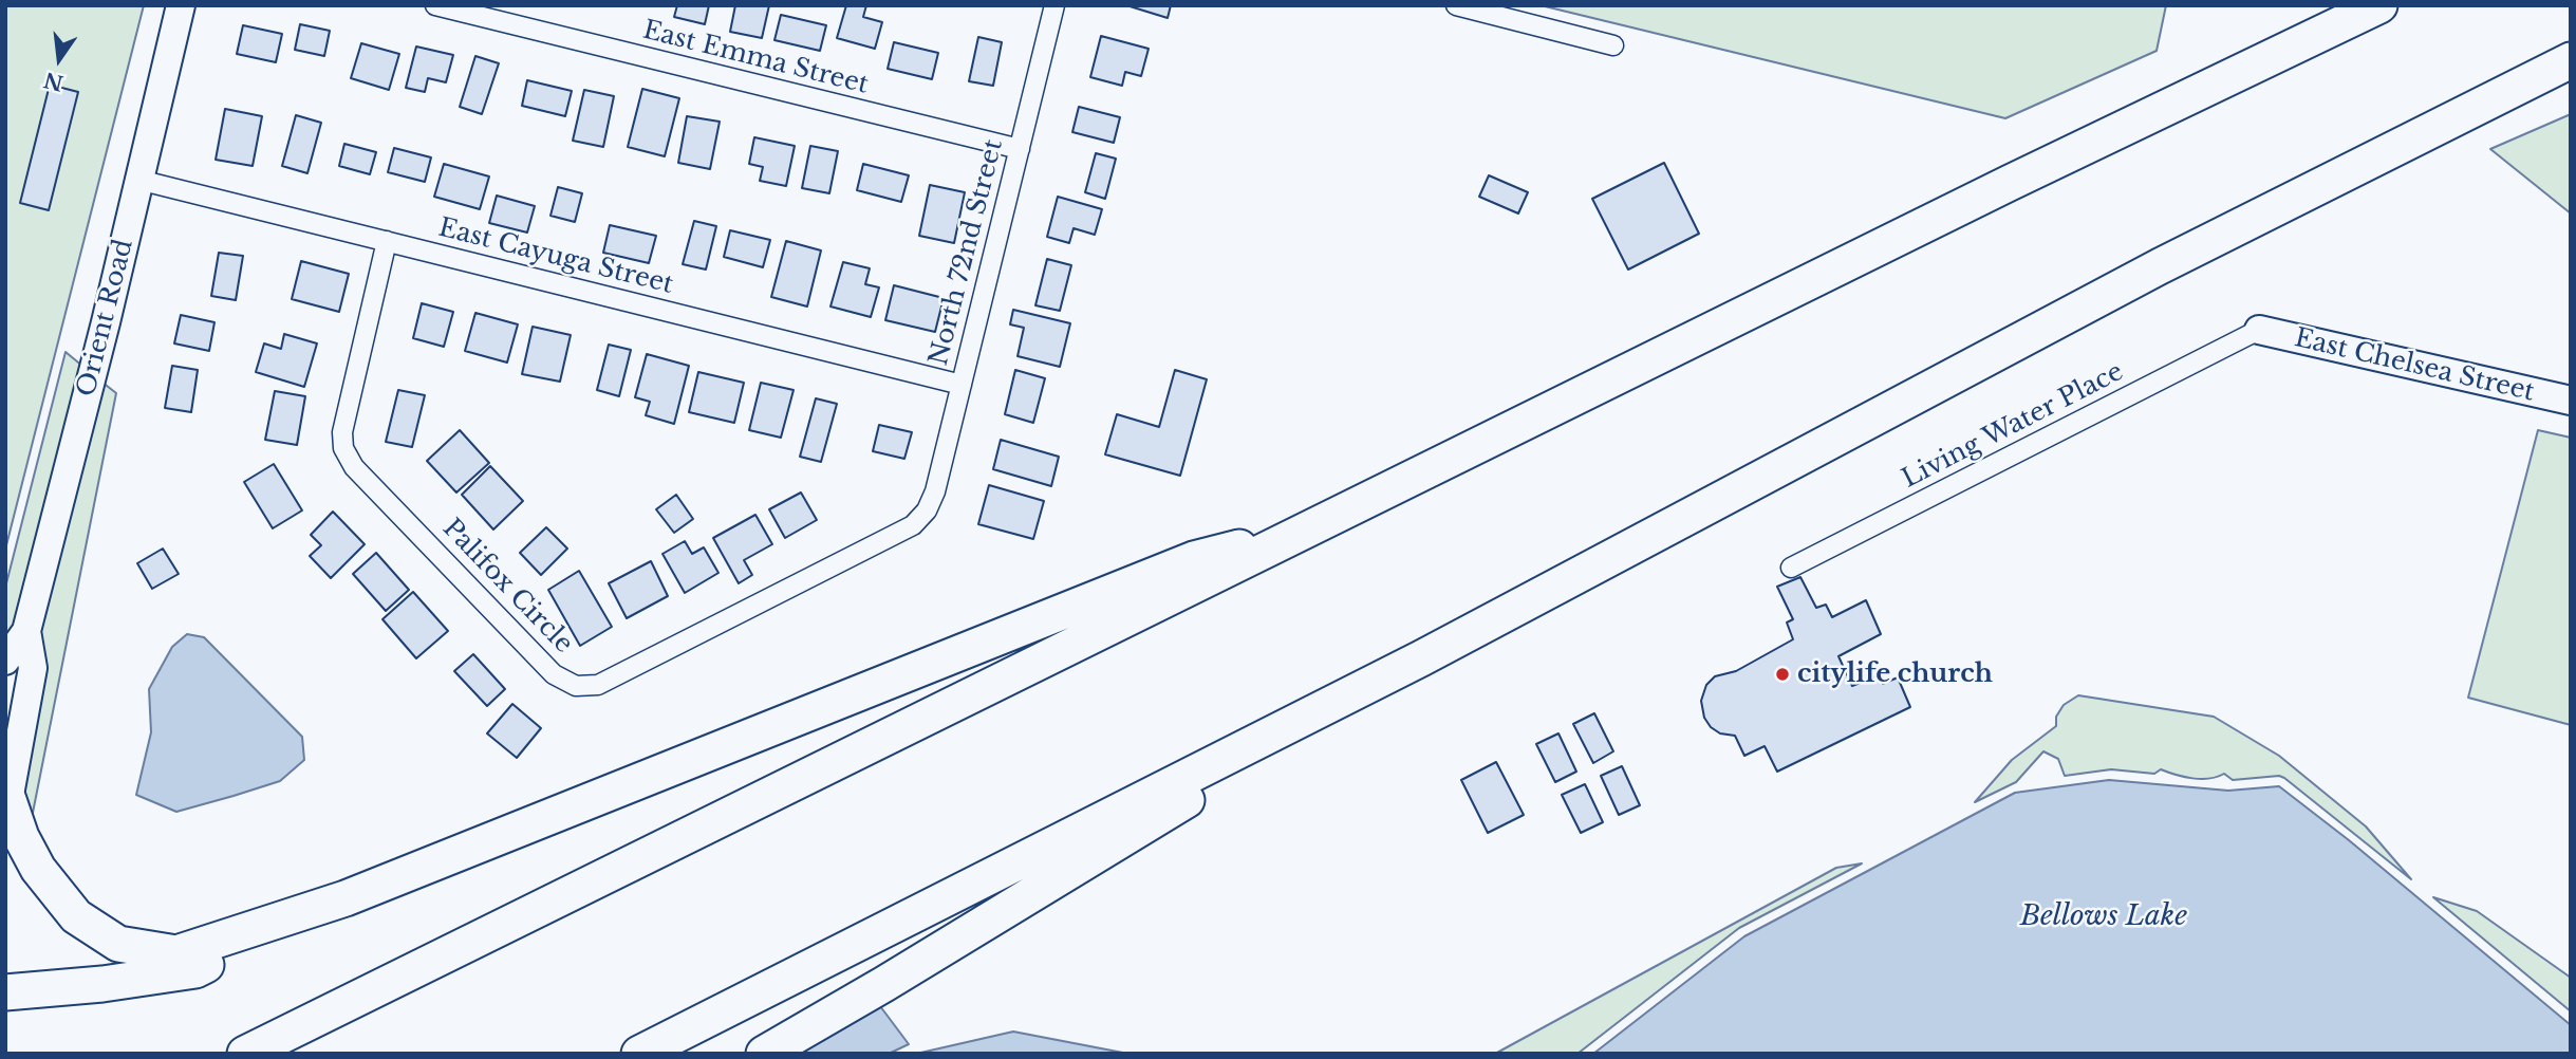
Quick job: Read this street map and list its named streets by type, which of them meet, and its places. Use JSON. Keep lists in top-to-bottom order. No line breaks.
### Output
{"streets":{"street":["East Emma Street","North 72nd Street","East Cayuga Street","Orient Road","East Chelsea Street","Living Water Place","Palifox Circle"]},"crossings":[["East Emma Street","North 72nd Street"],["North 72nd Street","East Cayuga Street"],["North 72nd Street","Palifox Circle"],["East Cayuga Street","Orient Road"],["East Cayuga Street","Palifox Circle"],["East Chelsea Street","Living Water Place"]],"water":["Bellows Lake"],"places":["citylife church"],"north":"bottom"}
